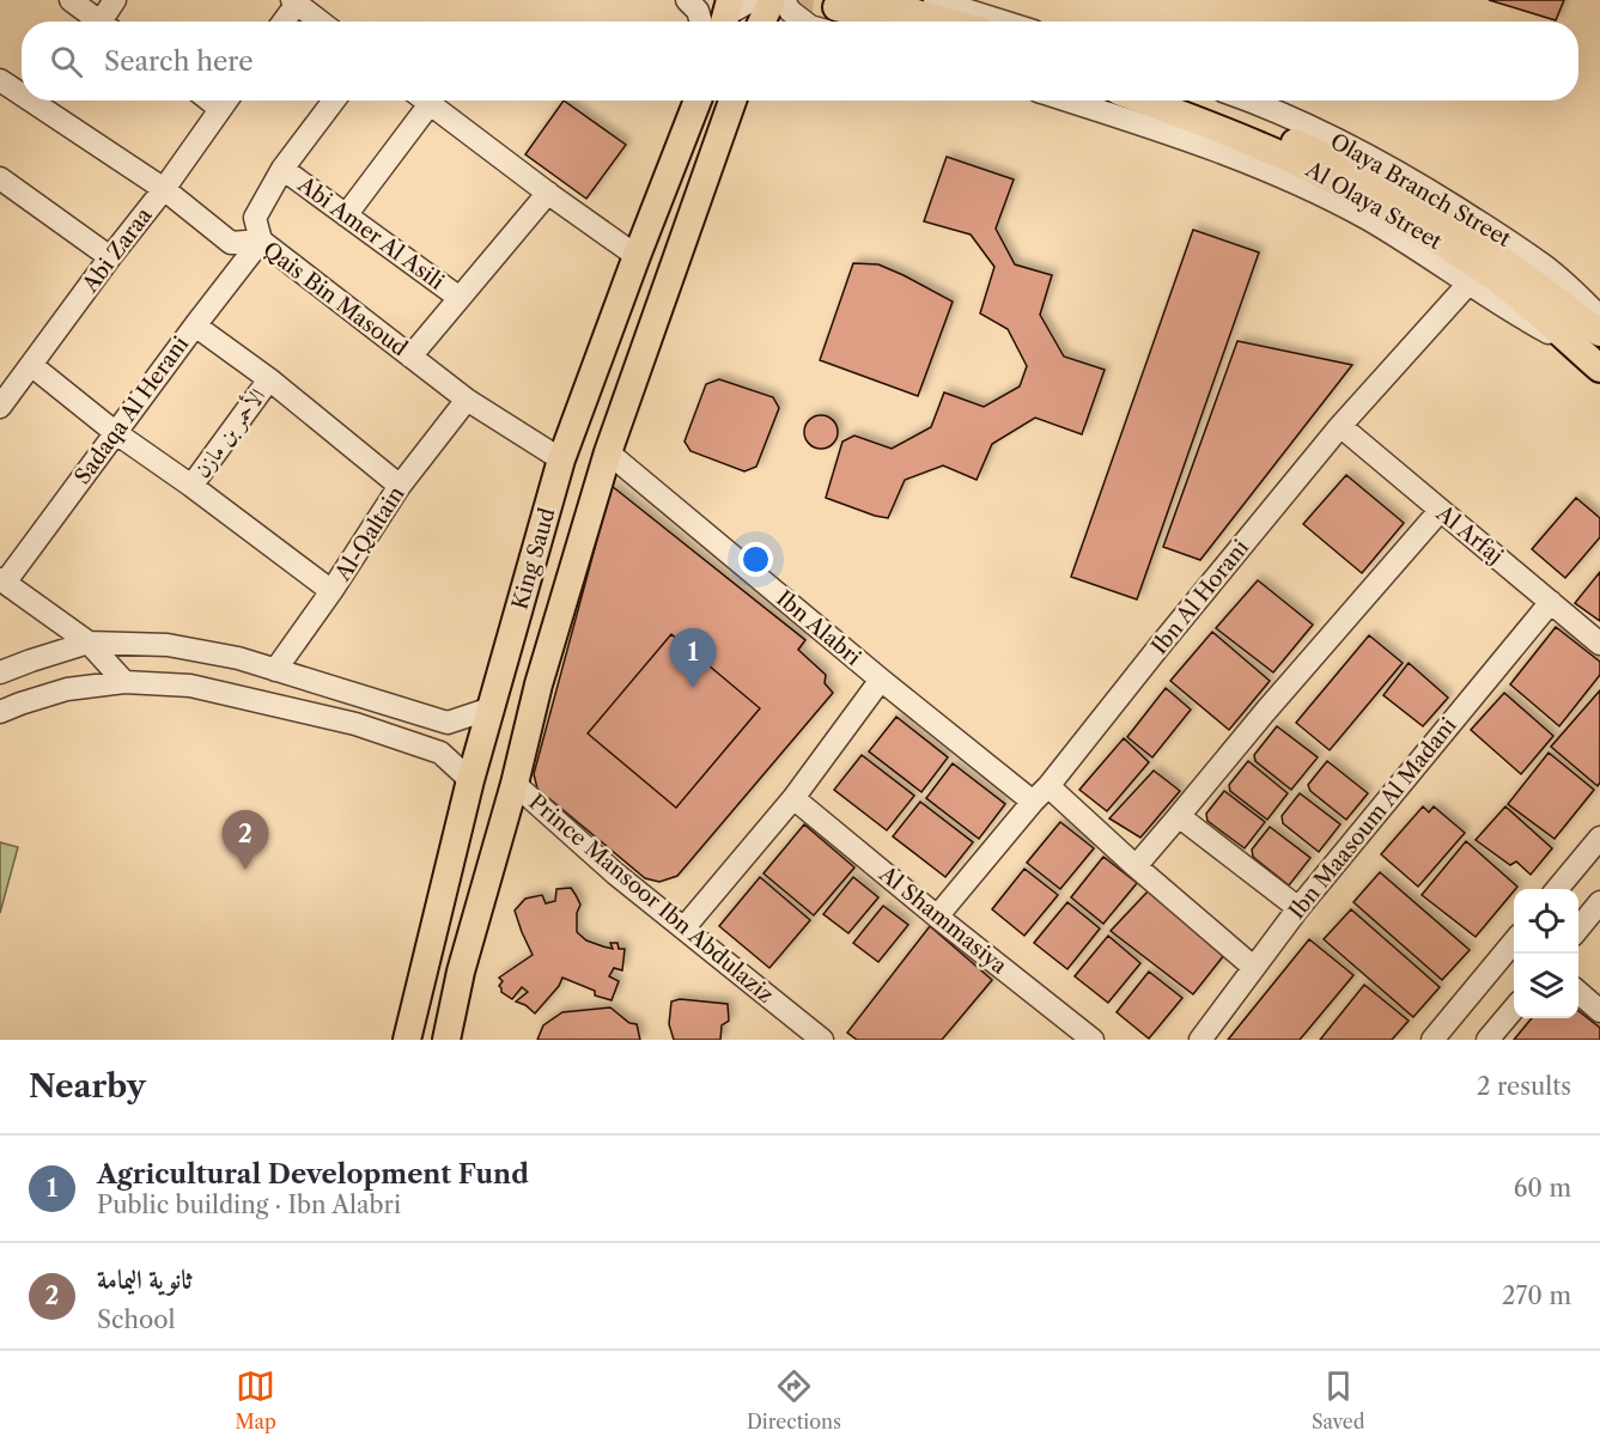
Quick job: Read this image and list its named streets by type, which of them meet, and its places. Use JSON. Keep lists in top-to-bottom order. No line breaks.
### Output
{"streets":{"main road":["Al Olaya Street","King Saud"],"street":["Olaya Branch Street","Abi Amer Al Asili","Abi Zaraa","Qais Bin Masoud","Sadaqa Al Herani","الأحمر بن مازن","Al-Qaltain","Al Arfaj","Ibn Al Horani","Ibn Alabri","Ibn Maasoum Al Madani","Prince Mansoor Ibn Abdulaziz","Al Shammasiya"]},"crossings":[["Abi Zaraa","Qais Bin Masoud"],["Qais Bin Masoud","Sadaqa Al Herani"],["Qais Bin Masoud","Al-Qaltain"],["Qais Bin Masoud","King Saud"],["Al Arfaj","Ibn Al Horani"],["Al Arfaj","Ibn Maasoum Al Madani"],["King Saud","Ibn Alabri"],["King Saud","Prince Mansoor Ibn Abdulaziz"],["Ibn Al Horani","Ibn Alabri"],["Ibn Al Horani","Al Shammasiya"],["Ibn Alabri","Ibn Maasoum Al Madani"]],"page":{"search":"Search here","pins":["1","2"],"heading":["Nearby","2 results"],"list":[{"mark":"1","name":"Agricultural Development Fund","note":"Public building · Ibn Alabri","value":"60 m"},{"mark":"2","name":"ثانوية اليمامة","note":"School","value":"270 m"}],"nav":["Map","Directions","Saved"]}}
